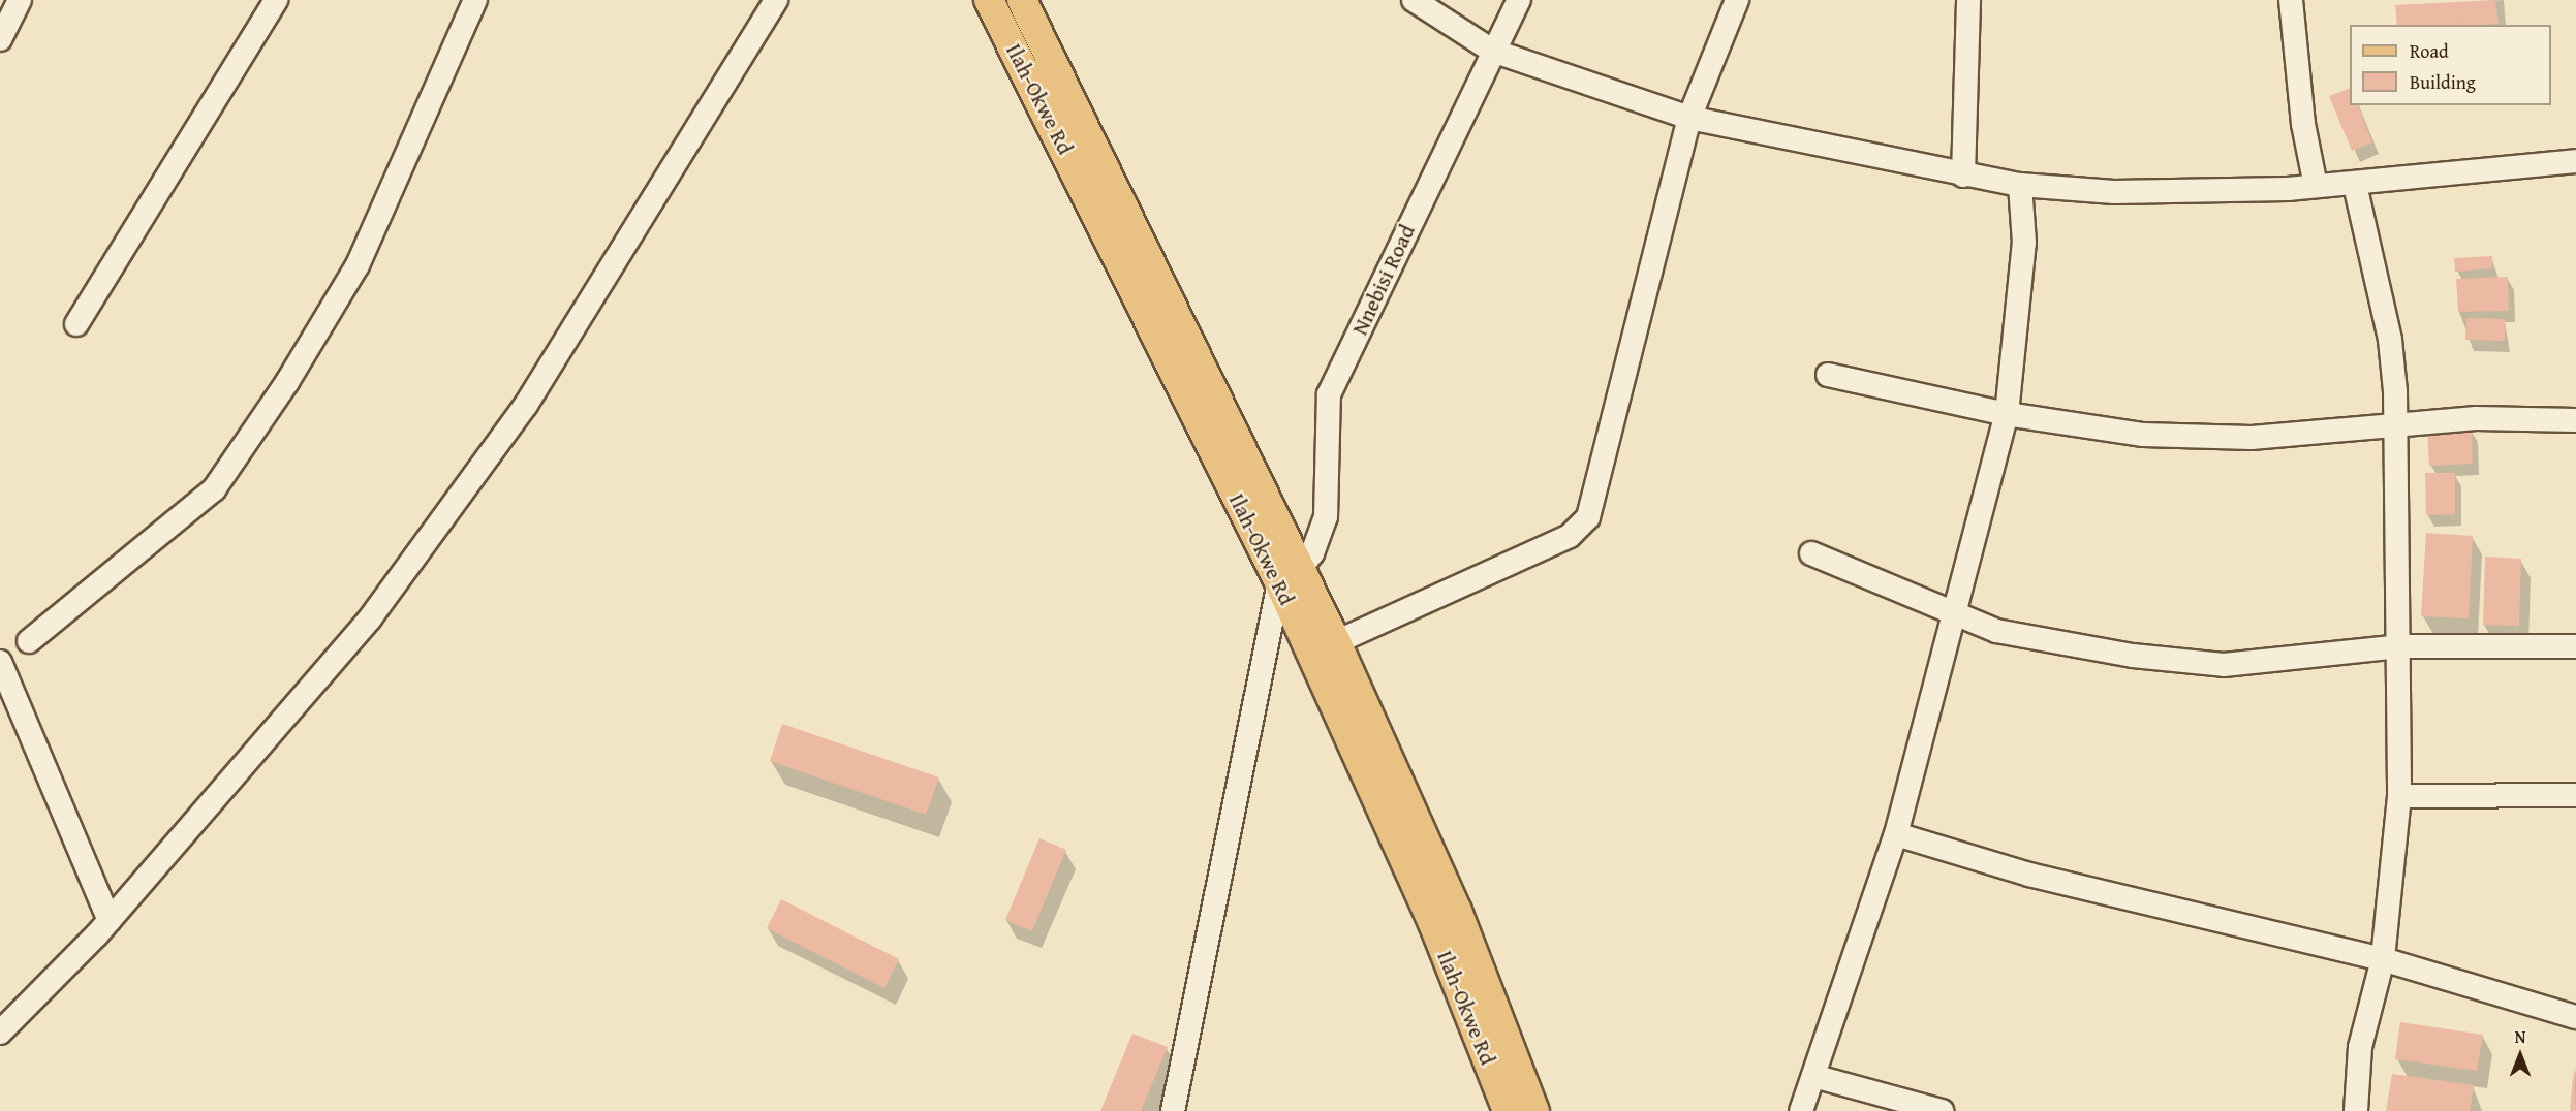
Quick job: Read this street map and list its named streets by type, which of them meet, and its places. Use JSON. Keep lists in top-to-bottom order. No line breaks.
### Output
{"streets":{"main road":["Ilah-Okwe Rd"],"street":["Nnebisi Road"]},"crossings":[["Ilah-Okwe Rd","Nnebisi Road"]],"legend":["Road","Building"],"north":"top"}
